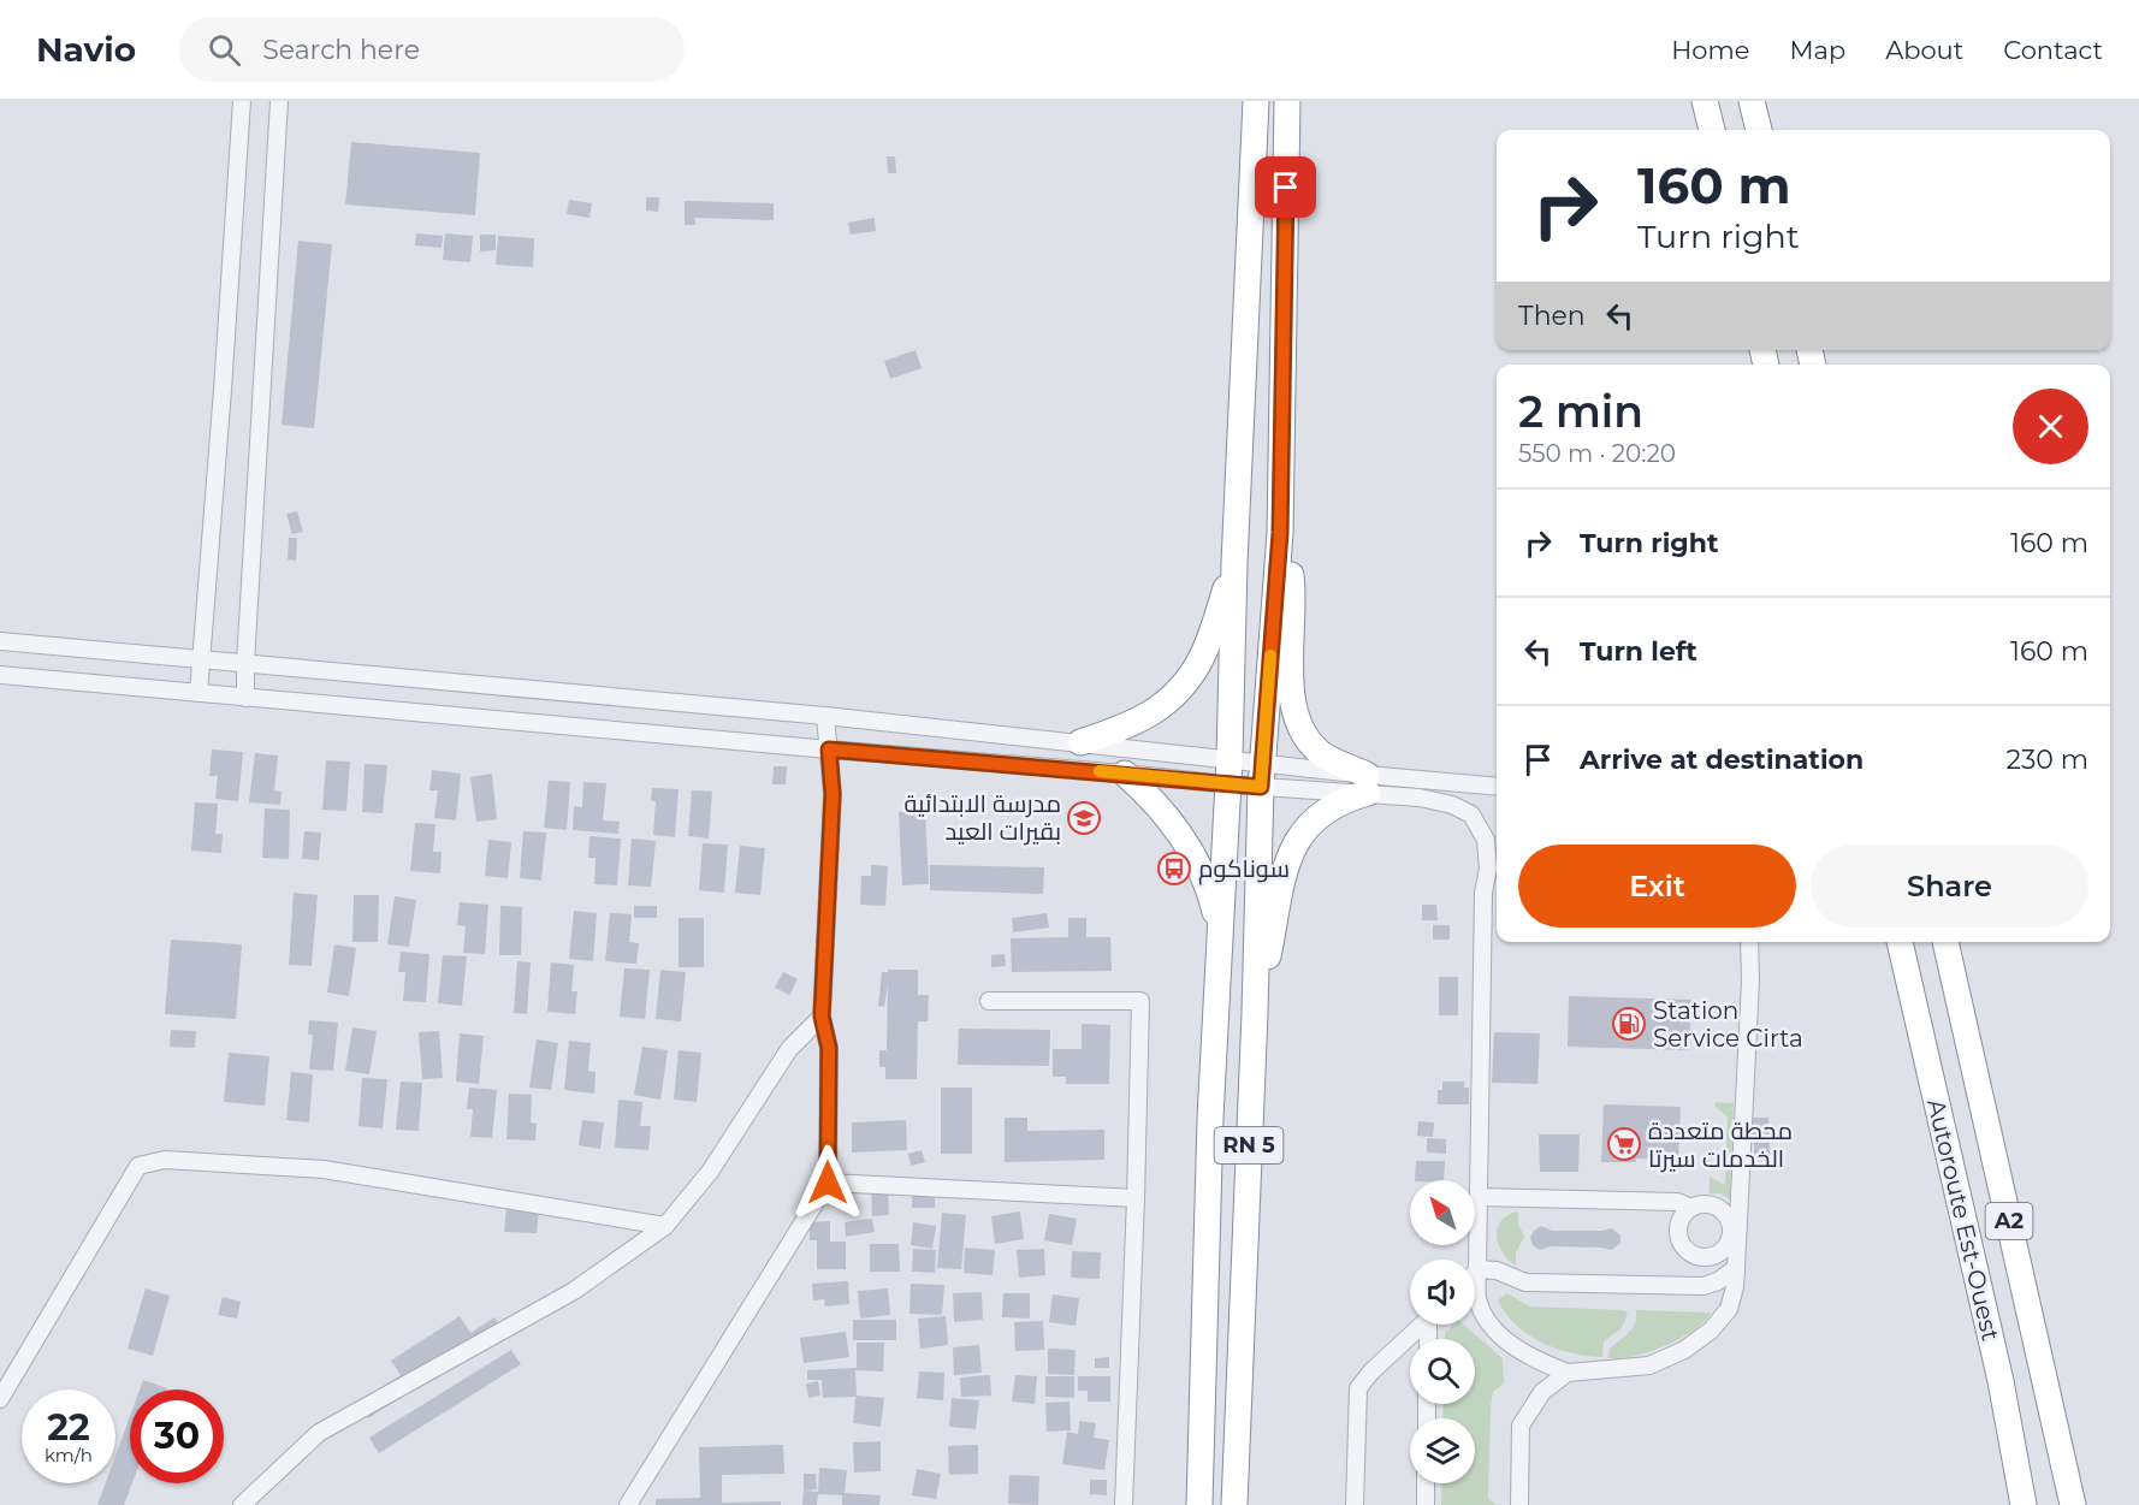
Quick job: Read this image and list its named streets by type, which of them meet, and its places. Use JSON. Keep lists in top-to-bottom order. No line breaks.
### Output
{"streets":{"highway":["RN 5","Autoroute Est-Ouest","A2"]},"places":{"school or university":["مدرسة الابتدائية بقيرات العيد"],"bus stop":["سوناكوم"],"fuel station":["Station Service Cirta"],"supermarket":["محطة متعددة الخدمات سيرتا"]},"north":"top left","page":{"header":"Navio","search":"Search here","nav":["Home","Map","About","Contact"],"turn":["160 m","Turn right"],"then":"Then","heading":["2 min","550 m · 20:20"],"list":[{"name":"Turn right","value":"160 m"},{"name":"Turn left","value":"160 m"},{"name":"Arrive at destination","value":"230 m"}],"buttons":["Exit","Share"],"speed":"22 km/h","limit":"30"}}
